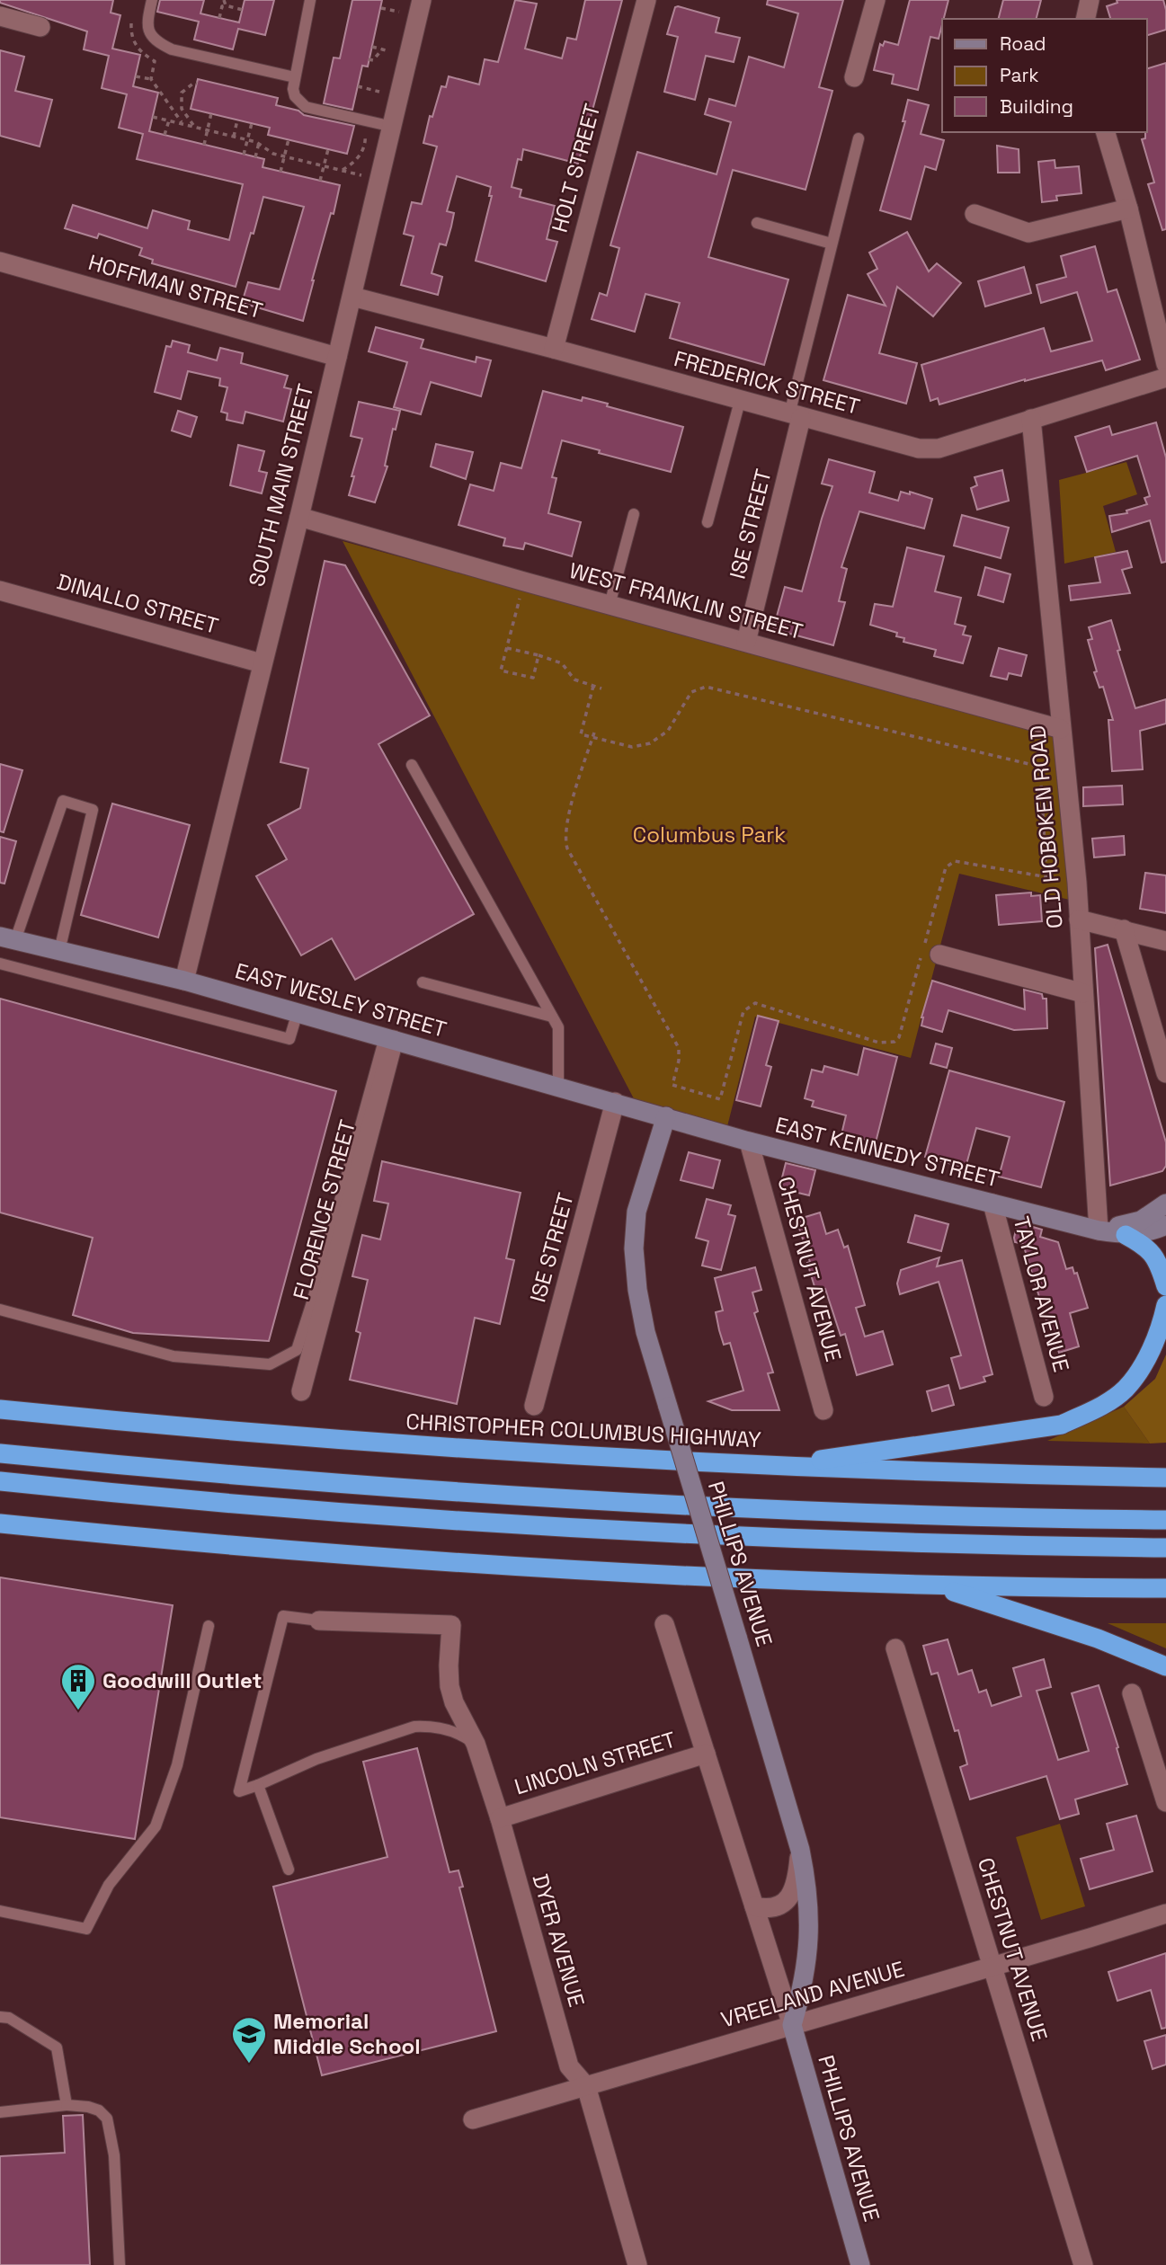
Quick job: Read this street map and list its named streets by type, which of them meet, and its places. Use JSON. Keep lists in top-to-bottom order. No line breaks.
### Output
{"streets":{"highway":["CHRISTOPHER COLUMBUS HIGHWAY"],"street":["HOLT STREET","HOFFMAN STREET","FREDERICK STREET","SOUTH MAIN STREET","ISE STREET","WEST FRANKLIN STREET","DINALLO STREET","OLD HOBOKEN ROAD","EAST WESLEY STREET","EAST KENNEDY STREET","FLORENCE STREET","CHESTNUT AVENUE","TAYLOR AVENUE","PHILLIPS AVENUE","LINCOLN STREET","DYER AVENUE","VREELAND AVENUE"]},"crossings":[["HOLT STREET","FREDERICK STREET"],["HOFFMAN STREET","SOUTH MAIN STREET"],["FREDERICK STREET","SOUTH MAIN STREET"],["FREDERICK STREET","ISE STREET"],["FREDERICK STREET","OLD HOBOKEN ROAD"],["SOUTH MAIN STREET","WEST FRANKLIN STREET"],["SOUTH MAIN STREET","DINALLO STREET"],["SOUTH MAIN STREET","EAST WESLEY STREET"],["ISE STREET","WEST FRANKLIN STREET"],["ISE STREET","EAST WESLEY STREET"],["WEST FRANKLIN STREET","OLD HOBOKEN ROAD"],["OLD HOBOKEN ROAD","EAST KENNEDY STREET"],["EAST WESLEY STREET","EAST KENNEDY STREET"],["EAST WESLEY STREET","FLORENCE STREET"],["EAST WESLEY STREET","PHILLIPS AVENUE"],["EAST KENNEDY STREET","CHESTNUT AVENUE"],["EAST KENNEDY STREET","TAYLOR AVENUE"],["EAST KENNEDY STREET","PHILLIPS AVENUE"],["CHESTNUT AVENUE","VREELAND AVENUE"],["PHILLIPS AVENUE","LINCOLN STREET"],["PHILLIPS AVENUE","VREELAND AVENUE"],["LINCOLN STREET","DYER AVENUE"],["DYER AVENUE","VREELAND AVENUE"]],"parks":["Columbus Park"],"places":{"building":["Goodwill Outlet"],"school or university":["Memorial Middle School"]},"legend":["Road","Park","Building"]}
